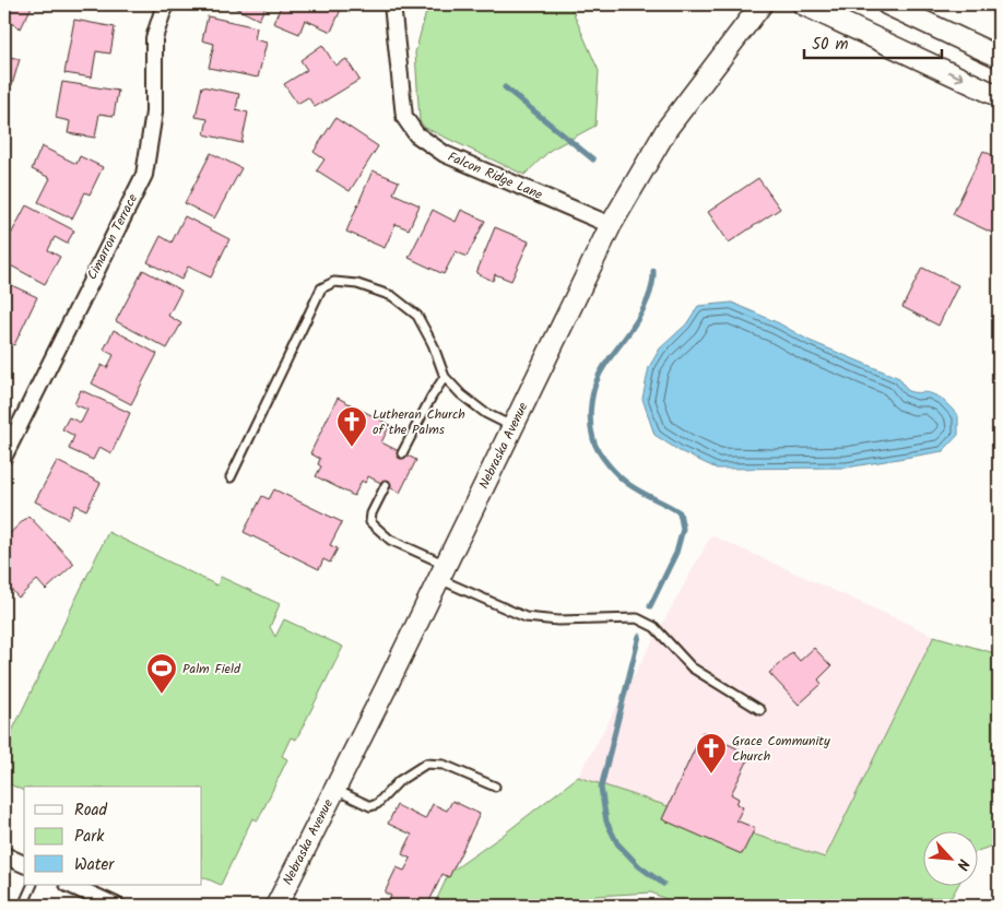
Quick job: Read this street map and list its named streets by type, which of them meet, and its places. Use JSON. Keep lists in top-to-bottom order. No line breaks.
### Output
{"streets":{"main road":["Nebraska Avenue"],"street":["Falcon Ridge Lane","Cimarron Terrace"]},"crossings":[["Falcon Ridge Lane","Nebraska Avenue"]],"places":{"church":["Lutheran Church of the Palms","Grace Community Church"],"sports":["Palm Field"]},"legend":["Road","Park","Water"],"scale_bar":"50 m","north":"bottom right"}
